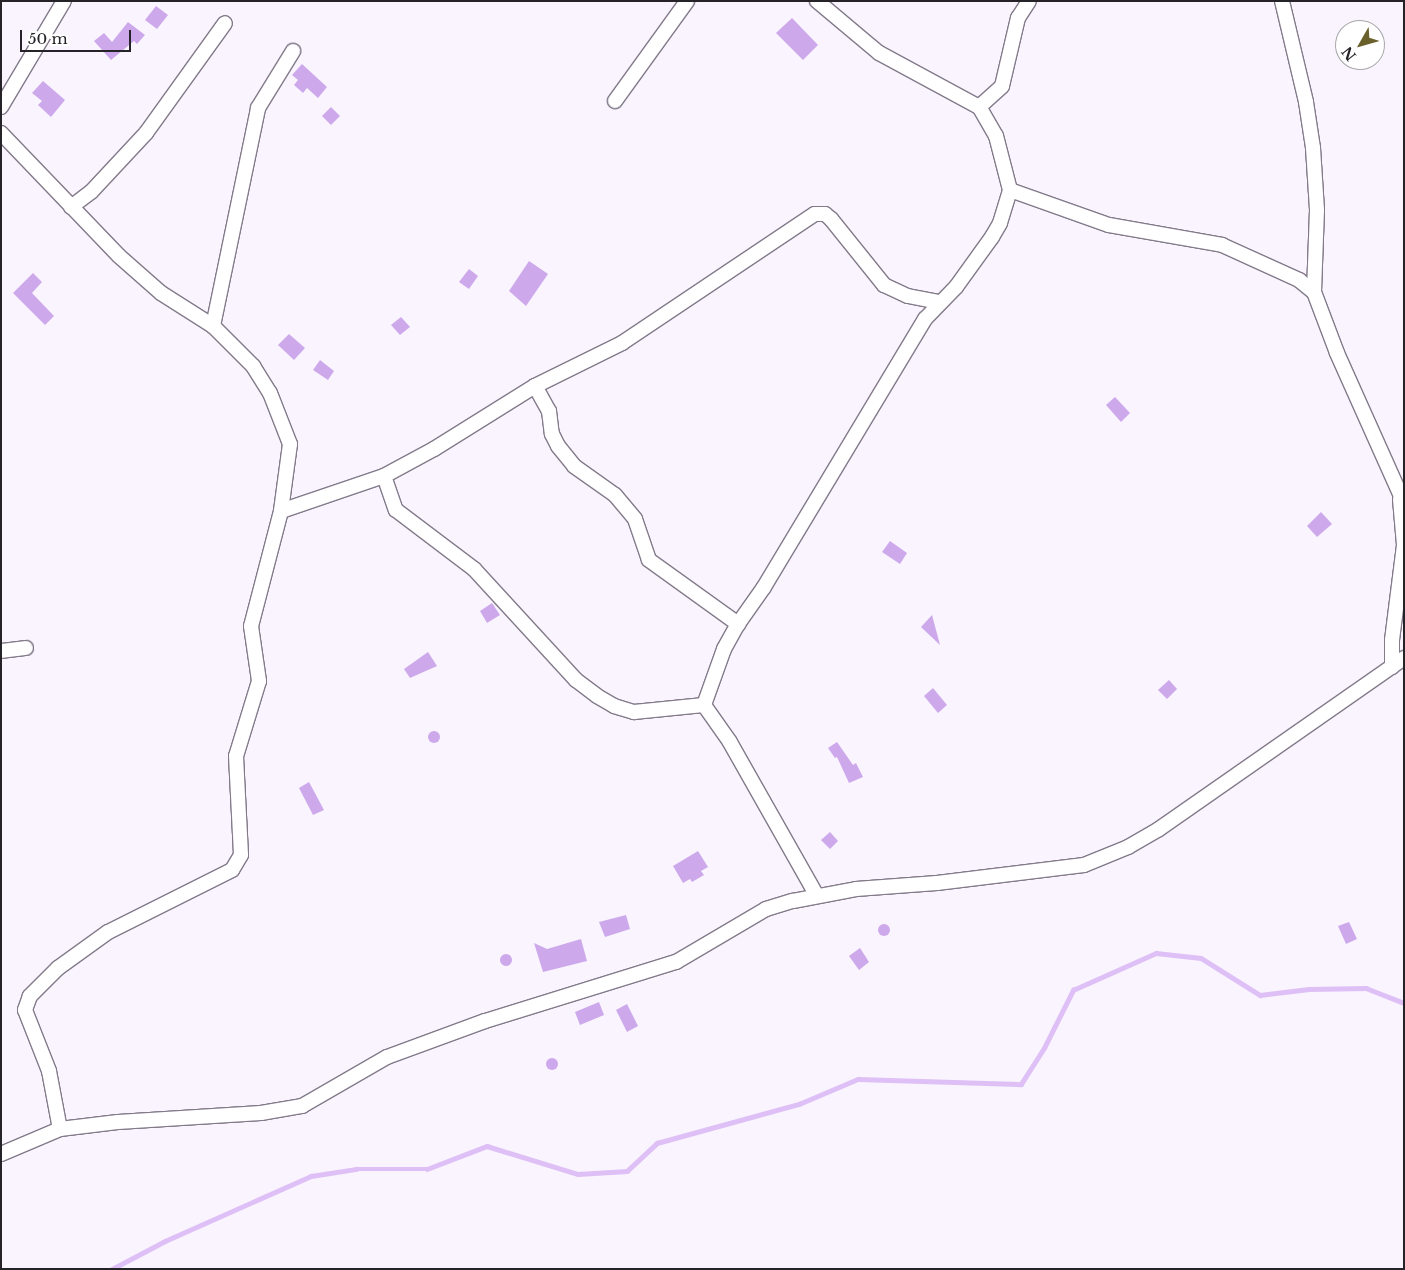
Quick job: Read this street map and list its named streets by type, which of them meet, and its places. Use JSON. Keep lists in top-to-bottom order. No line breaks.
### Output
{"scale_bar":"50 m","north":"bottom left"}
